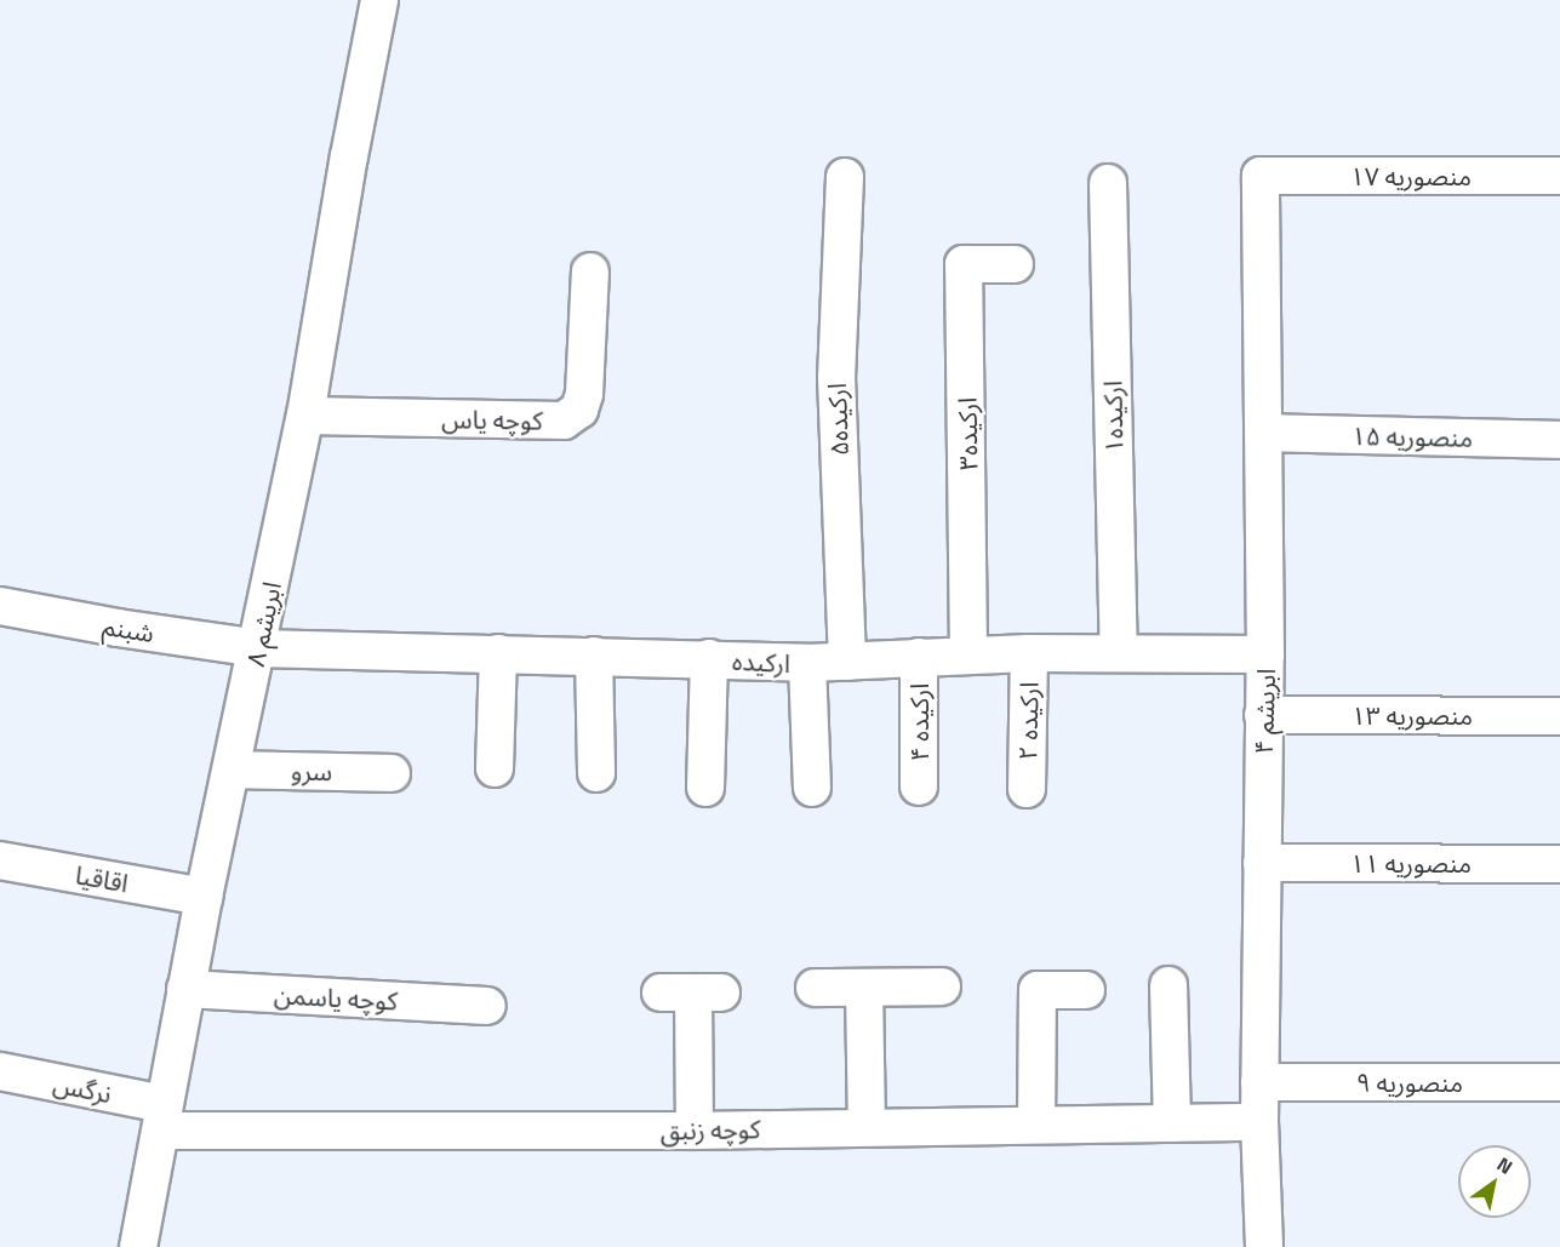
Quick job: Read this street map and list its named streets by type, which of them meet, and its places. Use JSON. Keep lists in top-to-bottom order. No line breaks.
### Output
{"streets":{"street":["منصوریه ۱۷","ارکیده۱","کوچه یاس","ارکیده۵","ارکیده۳","منصوریه ۱۵","ابریشم ۸","شبنم","ارکیده","ابریشم ۴","منصوریه ۱۳","ارکیده ۲","ارکیده ۴","سرو","منصوریه ۱۱","اقاقیا","کوچه یاسمن","منصوریه ۹","نرگس","کوچه زنبق"]},"crossings":[["منصوریه ۱۷","ابریشم ۴"],["ارکیده۱","ارکیده"],["کوچه یاس","ابریشم ۸"],["ارکیده۵","ارکیده"],["ارکیده۳","ارکیده"],["منصوریه ۱۵","ابریشم ۴"],["ابریشم ۸","شبنم"],["ابریشم ۸","ارکیده"],["ابریشم ۸","سرو"],["ابریشم ۸","اقاقیا"],["ابریشم ۸","کوچه یاسمن"],["ابریشم ۸","نرگس"],["ابریشم ۸","کوچه زنبق"],["شبنم","ارکیده"],["ارکیده","ابریشم ۴"],["ارکیده","ارکیده ۲"],["ارکیده","ارکیده ۴"],["ابریشم ۴","منصوریه ۱۳"],["ابریشم ۴","منصوریه ۱۱"],["ابریشم ۴","منصوریه ۹"],["ابریشم ۴","کوچه زنبق"],["نرگس","کوچه زنبق"]],"north":"top right"}
